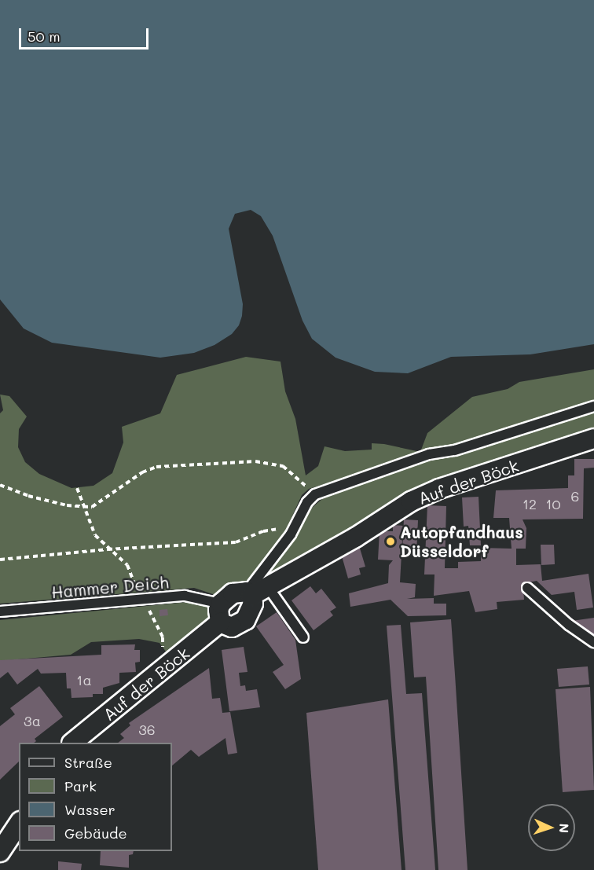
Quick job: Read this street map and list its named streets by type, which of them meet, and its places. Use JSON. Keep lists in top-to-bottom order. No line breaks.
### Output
{"streets":{"street":["Auf der Böck"],"lane":["Hammer Deich"]},"crossings":[["Auf der Böck","Hammer Deich"]],"places":["Autopfandhaus Düsseldorf"],"house_numbers":["6","12","10","1a","3a","36"],"legend":["Straße","Park","Wasser","Gebäude"],"scale_bar":"50 m","north":"right"}
